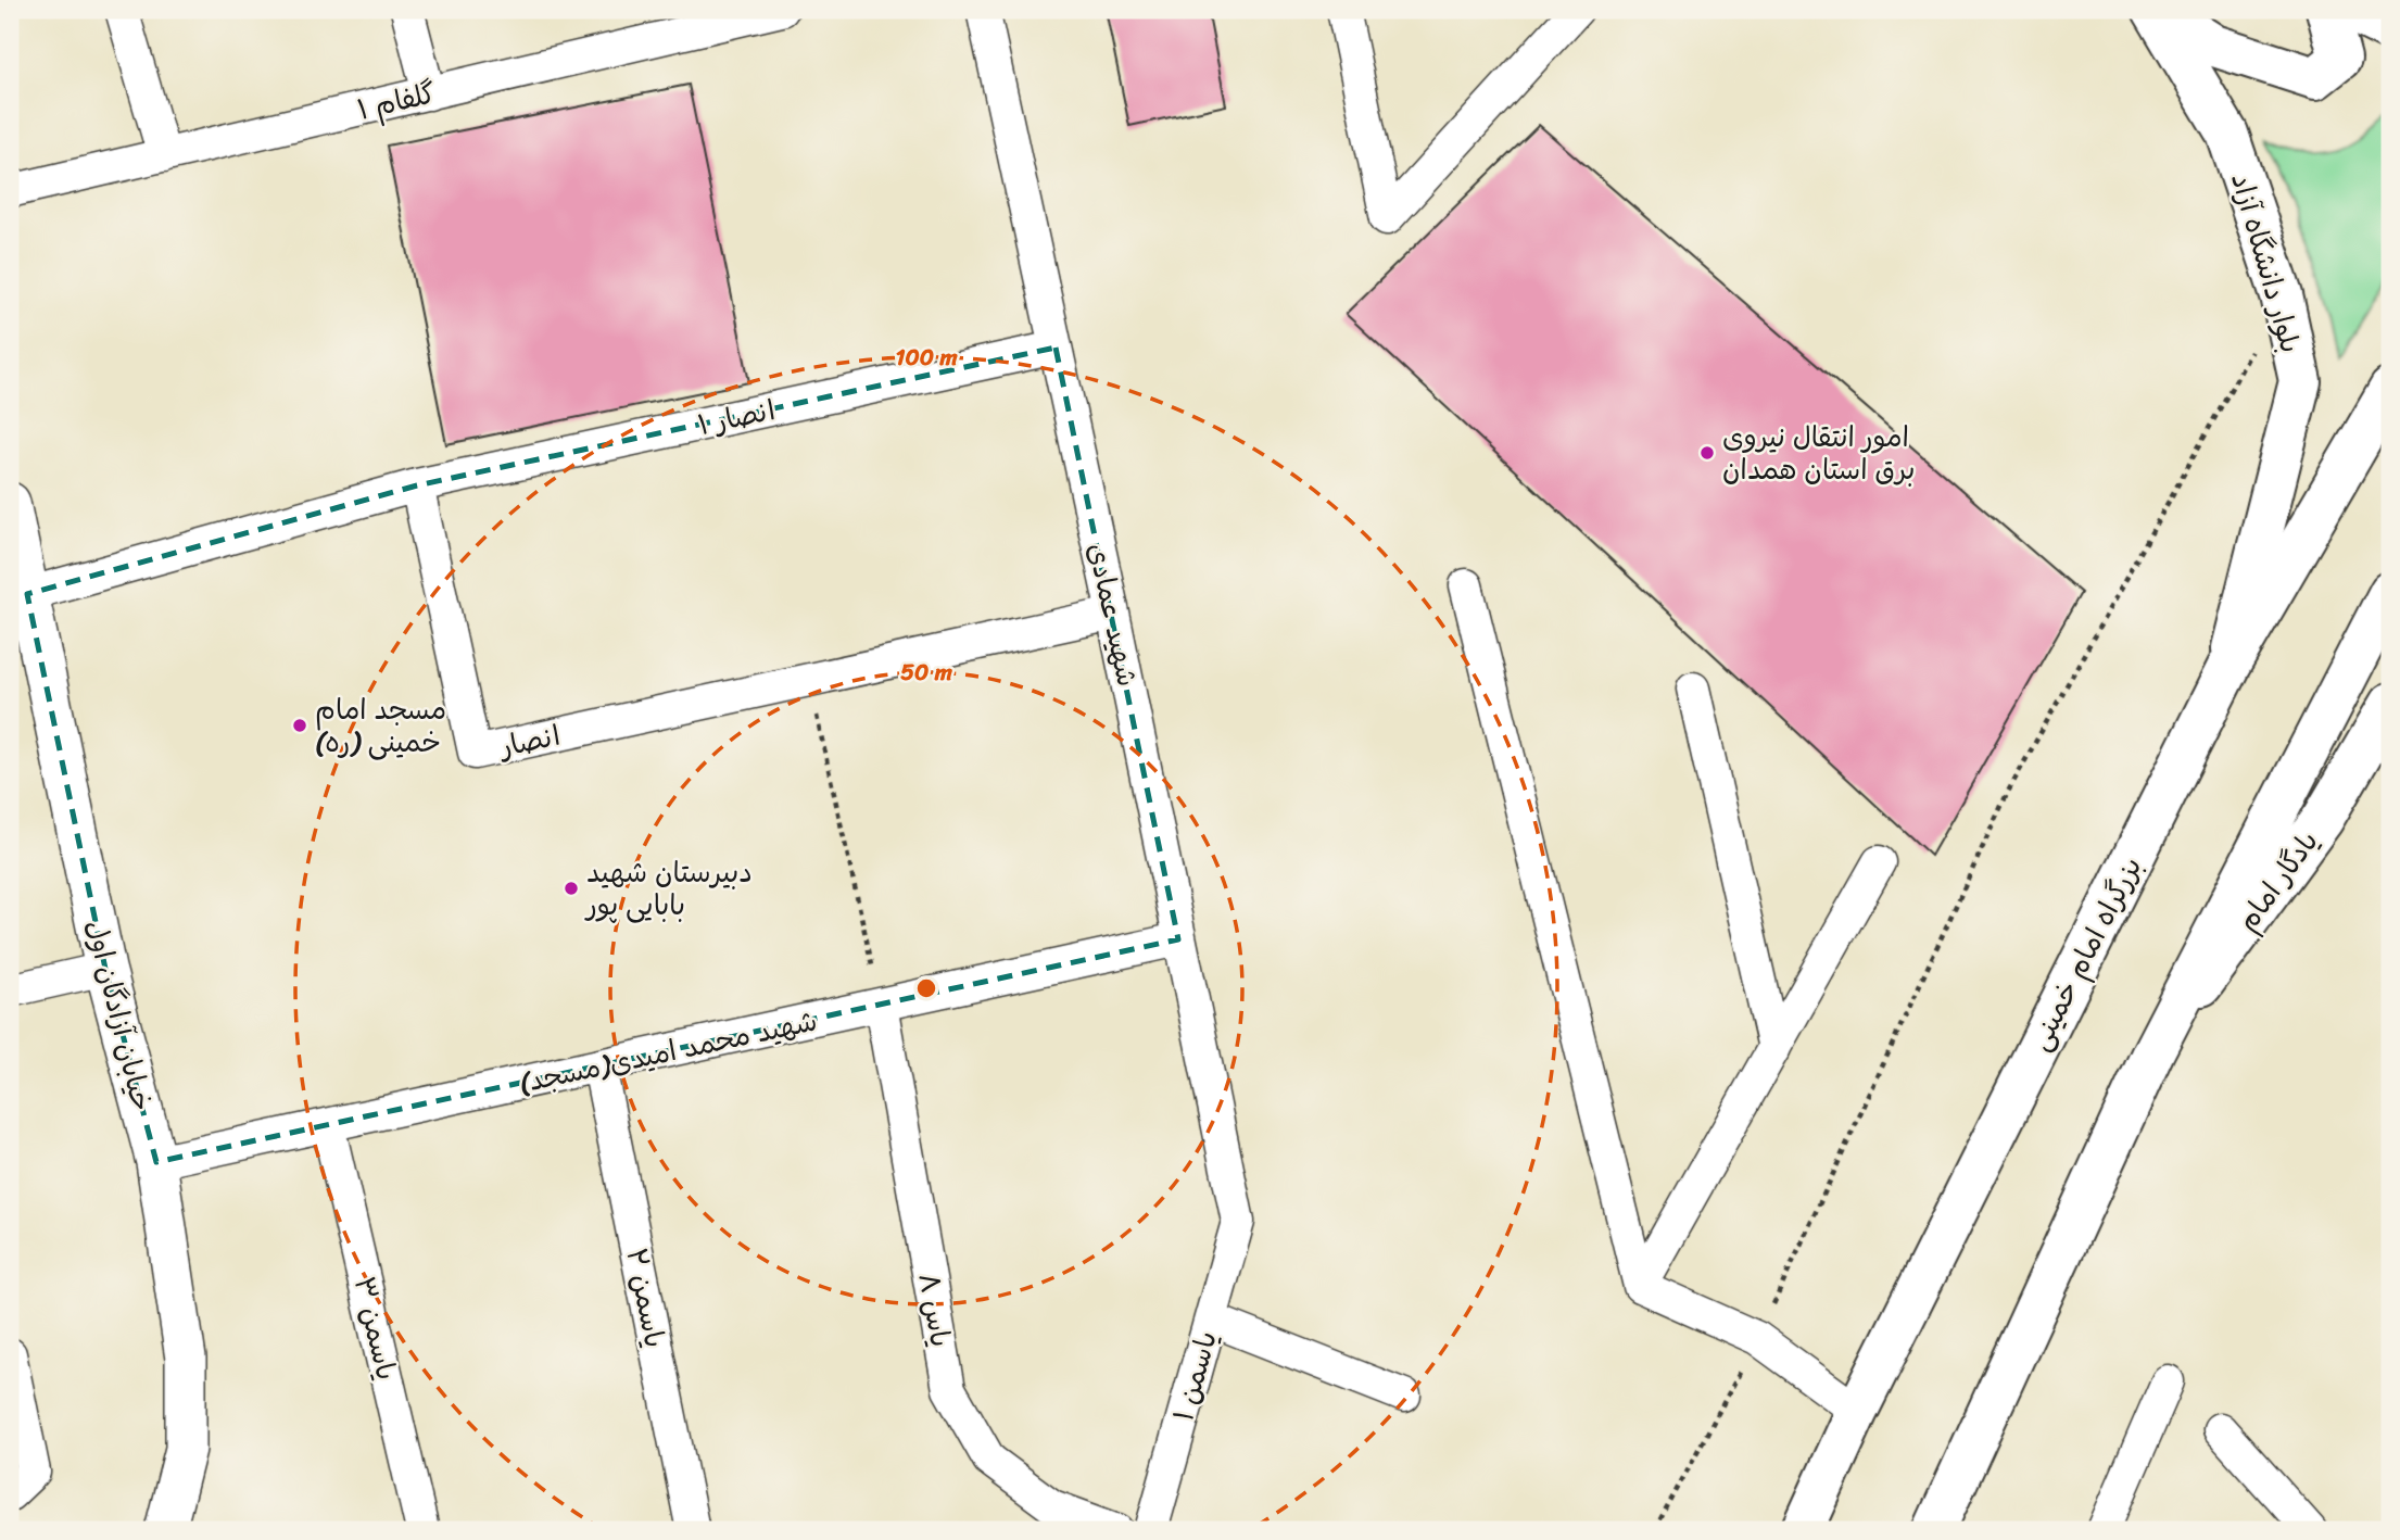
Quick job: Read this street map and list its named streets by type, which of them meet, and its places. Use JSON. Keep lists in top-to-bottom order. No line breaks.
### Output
{"streets":{"main road":["بلوار دانشگاه آزاد","یادگار امام","بزرگراه امام خمینی"],"street":["گلفام ۱","انصار ۱","شهید عمادی","انصار","خیابان آزادگان اول","(مسجد)شهید محمد امیدی","یاسمن ۲","یاس ۸","یاسمن ۳","یاسمن ۱"]},"crossings":[["بلوار دانشگاه آزاد","بزرگراه امام خمینی"],["انصار ۱","شهید عمادی"],["انصار ۱","انصار"],["شهید عمادی","انصار"],["شهید عمادی","(مسجد)شهید محمد امیدی"],["شهید عمادی","یاسمن ۱"],["خیابان آزادگان اول","(مسجد)شهید محمد امیدی"],["(مسجد)شهید محمد امیدی","یاسمن ۲"],["(مسجد)شهید محمد امیدی","یاس ۸"],["(مسجد)شهید محمد امیدی","یاسمن ۳"]],"places":["امور انتقال نیروی برق استان همدان","مسجد امام خمینی (ره)","دبیرستان شهید بابایی پور"],"rings":["100 m","50 m"]}
